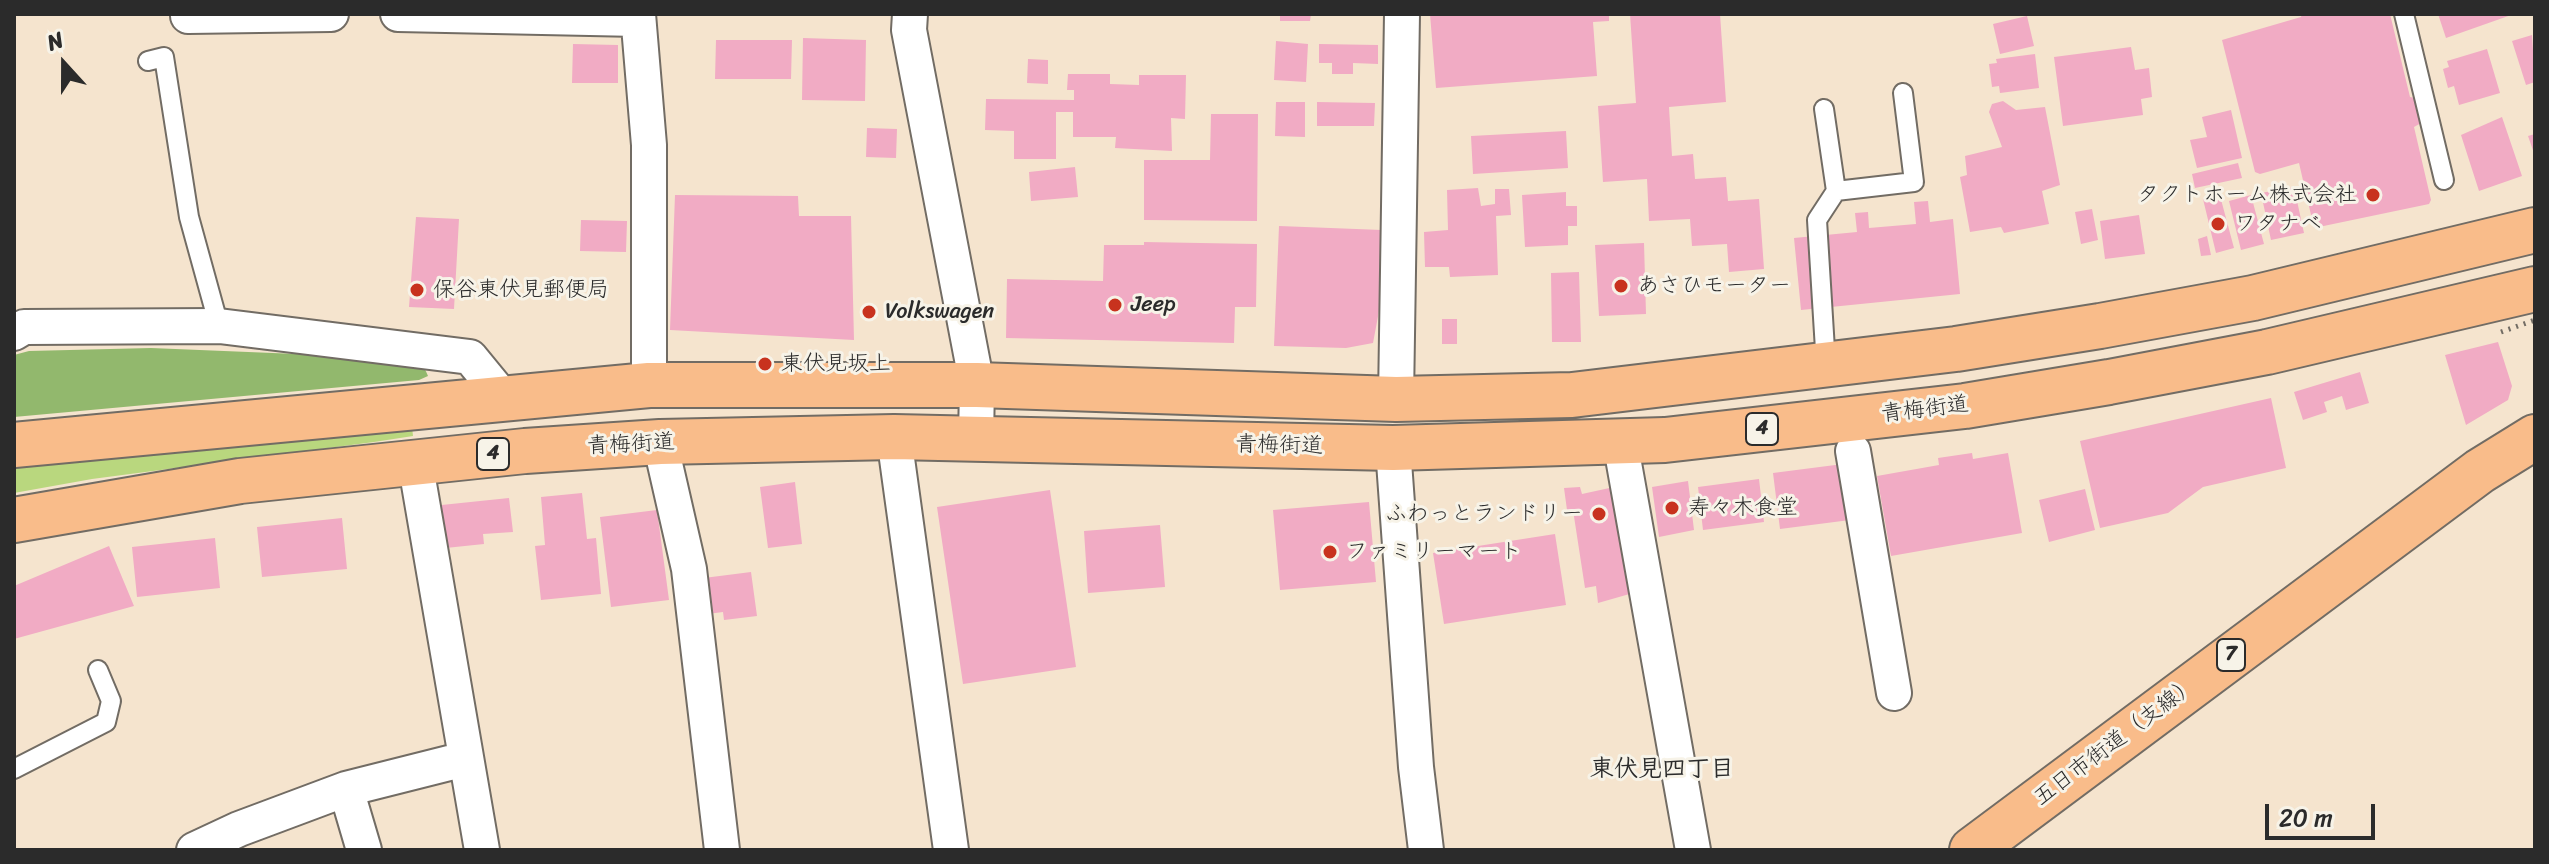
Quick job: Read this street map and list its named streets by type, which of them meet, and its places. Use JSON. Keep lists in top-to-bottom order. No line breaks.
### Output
{"streets":{"main road":["青梅街道","4","7","五日市街道（支線）"]},"districts":["東伏見四丁目"],"places":["タクトホーム株式会社","ワタナベ","あさひモーター","保谷東伏見郵便局","Jeep","Volkswagen","東伏見坂上","寿々木食堂","ふわっとランドリー","ファミリーマート"],"scale_bar":"20 m","north":"top"}
